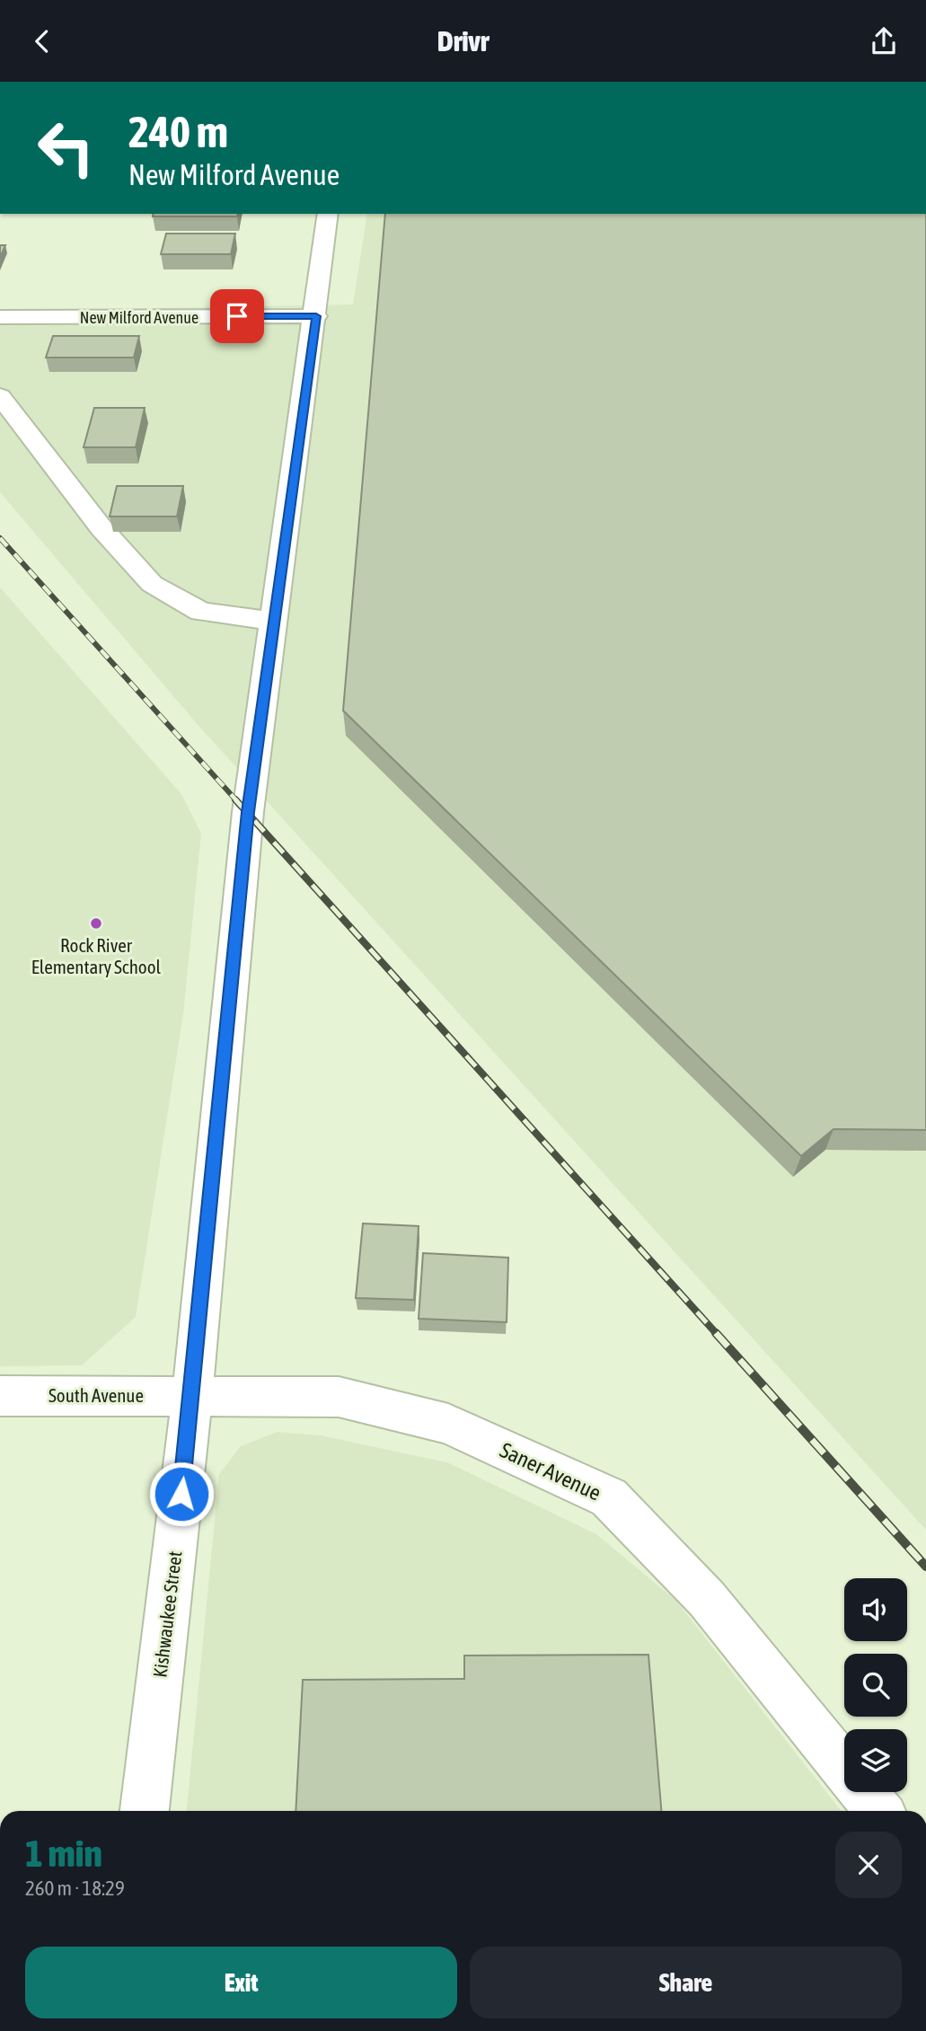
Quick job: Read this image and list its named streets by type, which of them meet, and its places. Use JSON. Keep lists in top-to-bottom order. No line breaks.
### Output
{"streets":{"street":["New Milford Avenue","South Avenue","Saner Avenue","Kishwaukee Street"]},"crossings":[["New Milford Avenue","Kishwaukee Street"],["South Avenue","Saner Avenue"],["South Avenue","Kishwaukee Street"],["Saner Avenue","Kishwaukee Street"]],"places":["Rock River Elementary School"],"page":{"header":"Drivr","turn":["240 m","New Milford Avenue"],"heading":["1 min","260 m · 18:29"],"buttons":["Exit","Share"]}}
